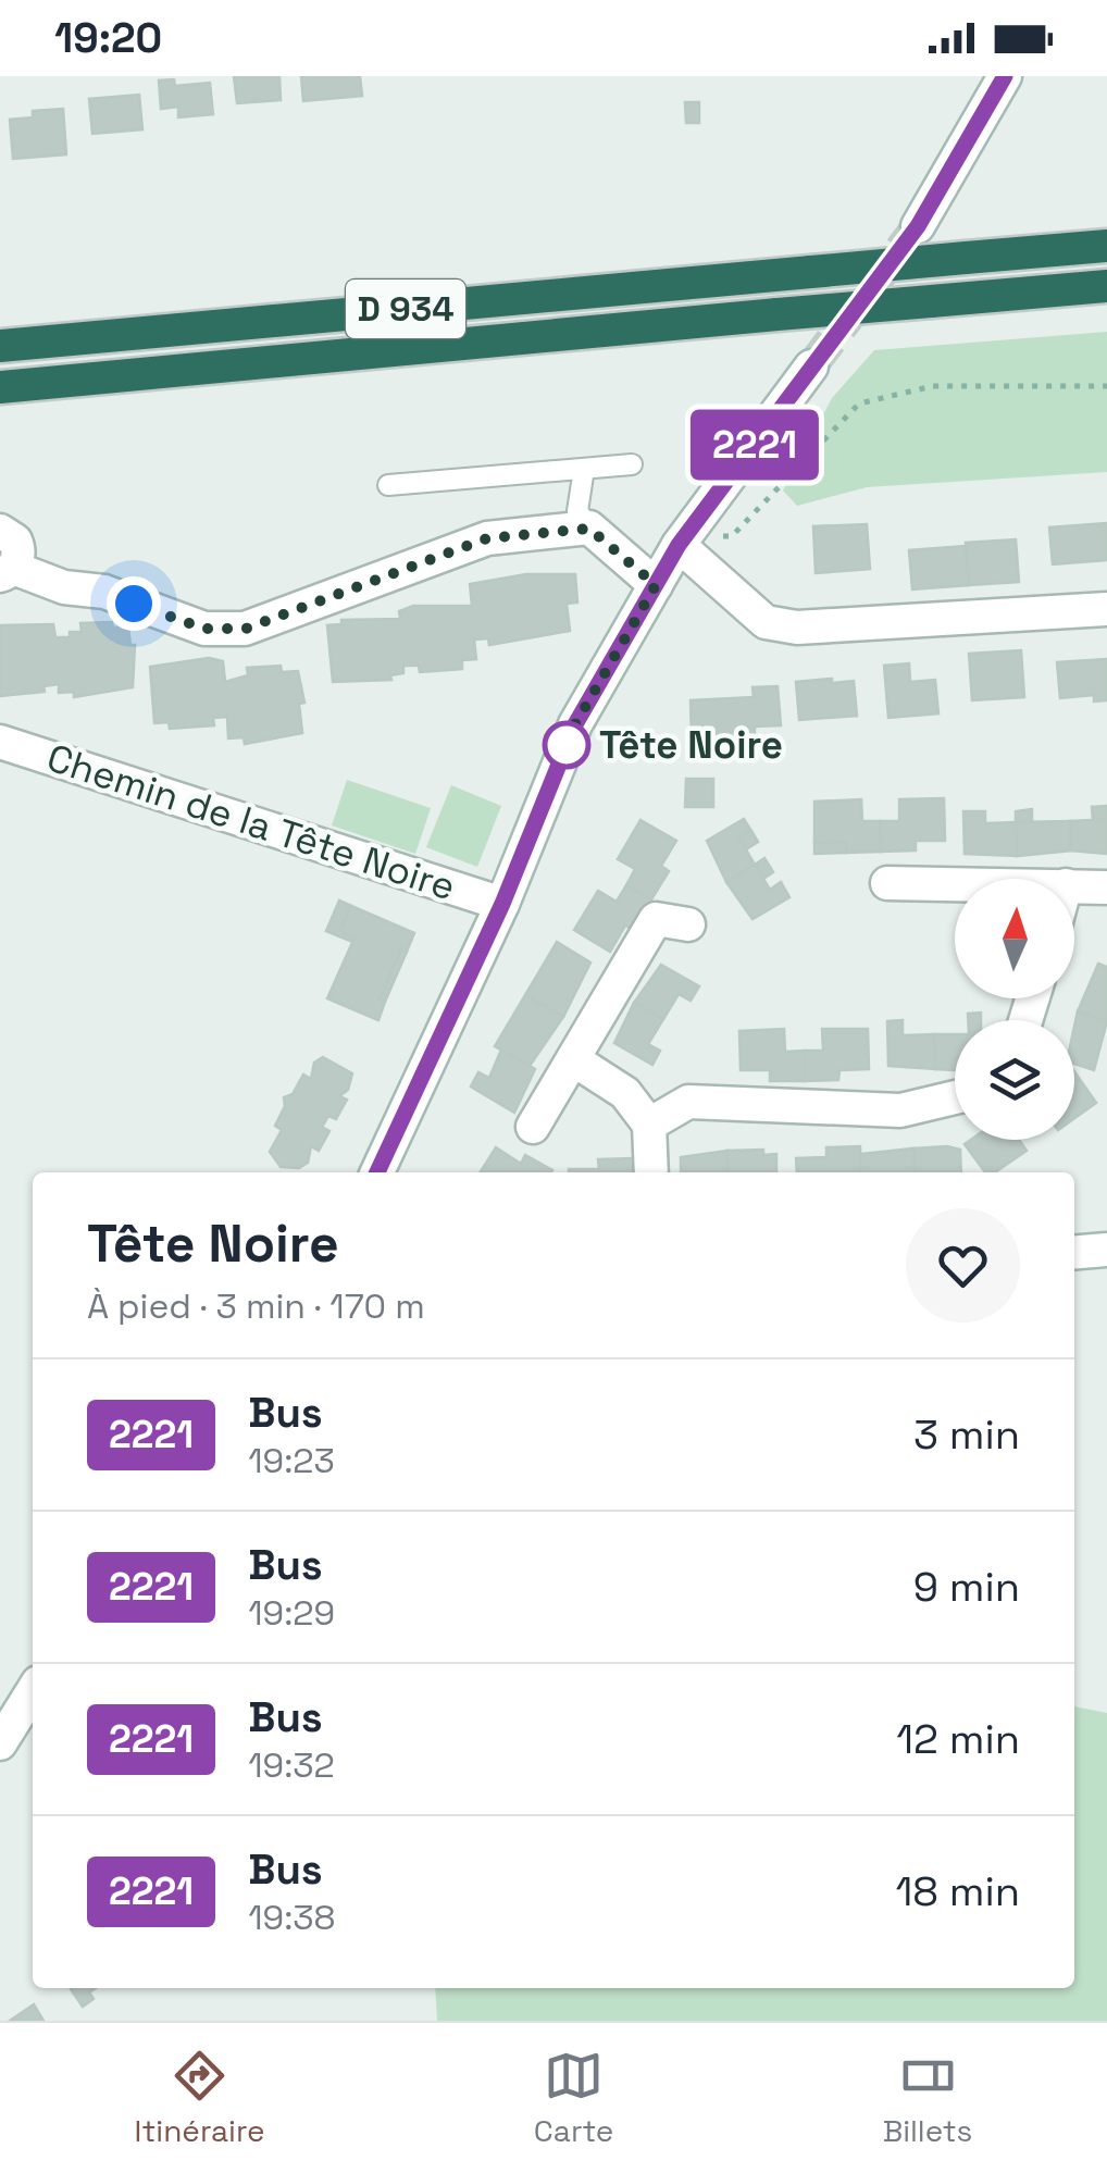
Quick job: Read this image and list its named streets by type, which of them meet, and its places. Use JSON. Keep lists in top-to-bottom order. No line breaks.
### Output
{"streets":{"highway":["D 934"],"street":["Chemin de la Tête Noire"]},"places":["Tête Noire"],"lines":["bus line 2221"],"north":"top","page":{"status":"19:20","on_map":"2221","heading":["Tête Noire","À pied · 3 min · 170 m"],"list":[{"mark":"2221","name":"Bus","note":"19:23","value":"3 min"},{"mark":"2221","name":"Bus","note":"19:29","value":"9 min"},{"mark":"2221","name":"Bus","note":"19:32","value":"12 min"},{"mark":"2221","name":"Bus","note":"19:38","value":"18 min"}],"tabs":["Itinéraire","Carte","Billets"]}}
